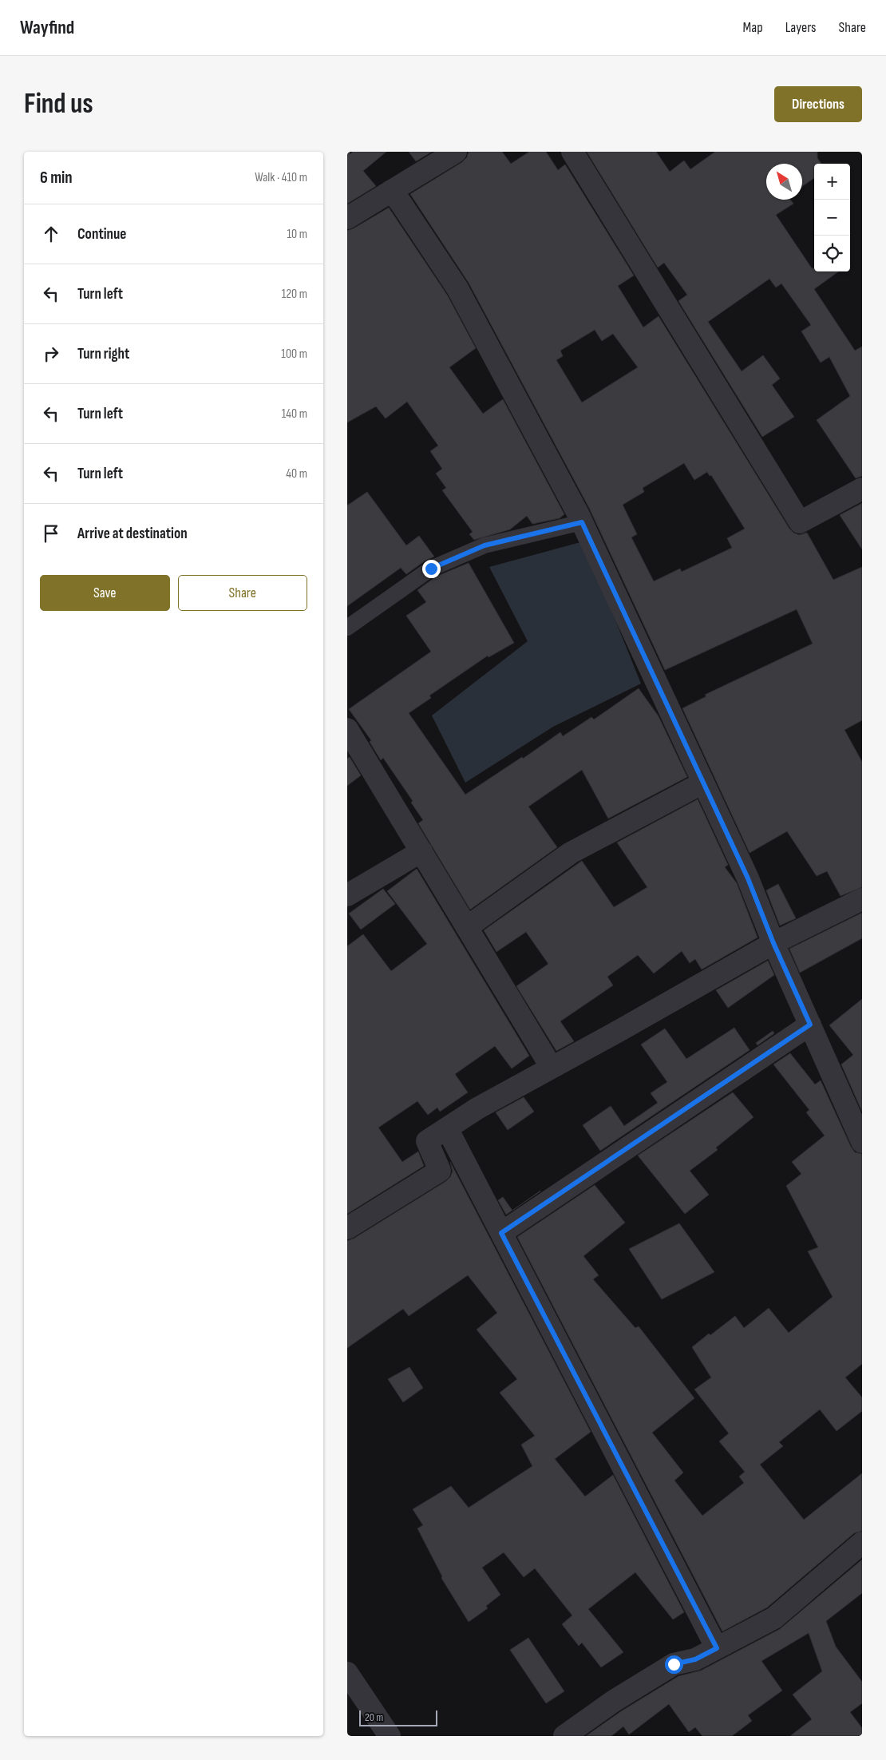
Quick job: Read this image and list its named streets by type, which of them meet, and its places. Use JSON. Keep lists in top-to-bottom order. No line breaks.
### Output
{"scale_bar":"20 m","north":"top left","page":{"header":"Wayfind","nav":["Map","Layers","Share"],"buttons":["Directions",["Save","Share"]],"title":"Find us","heading":["6 min","Walk · 410 m"],"map_buttons":["+","−"],"list":[["Continue","10 m"],["Turn left","120 m"],["Turn right","100 m"],["Turn left","140 m"],["Turn left","40 m"],"Arrive at destination"],"scale":"20 m"}}
